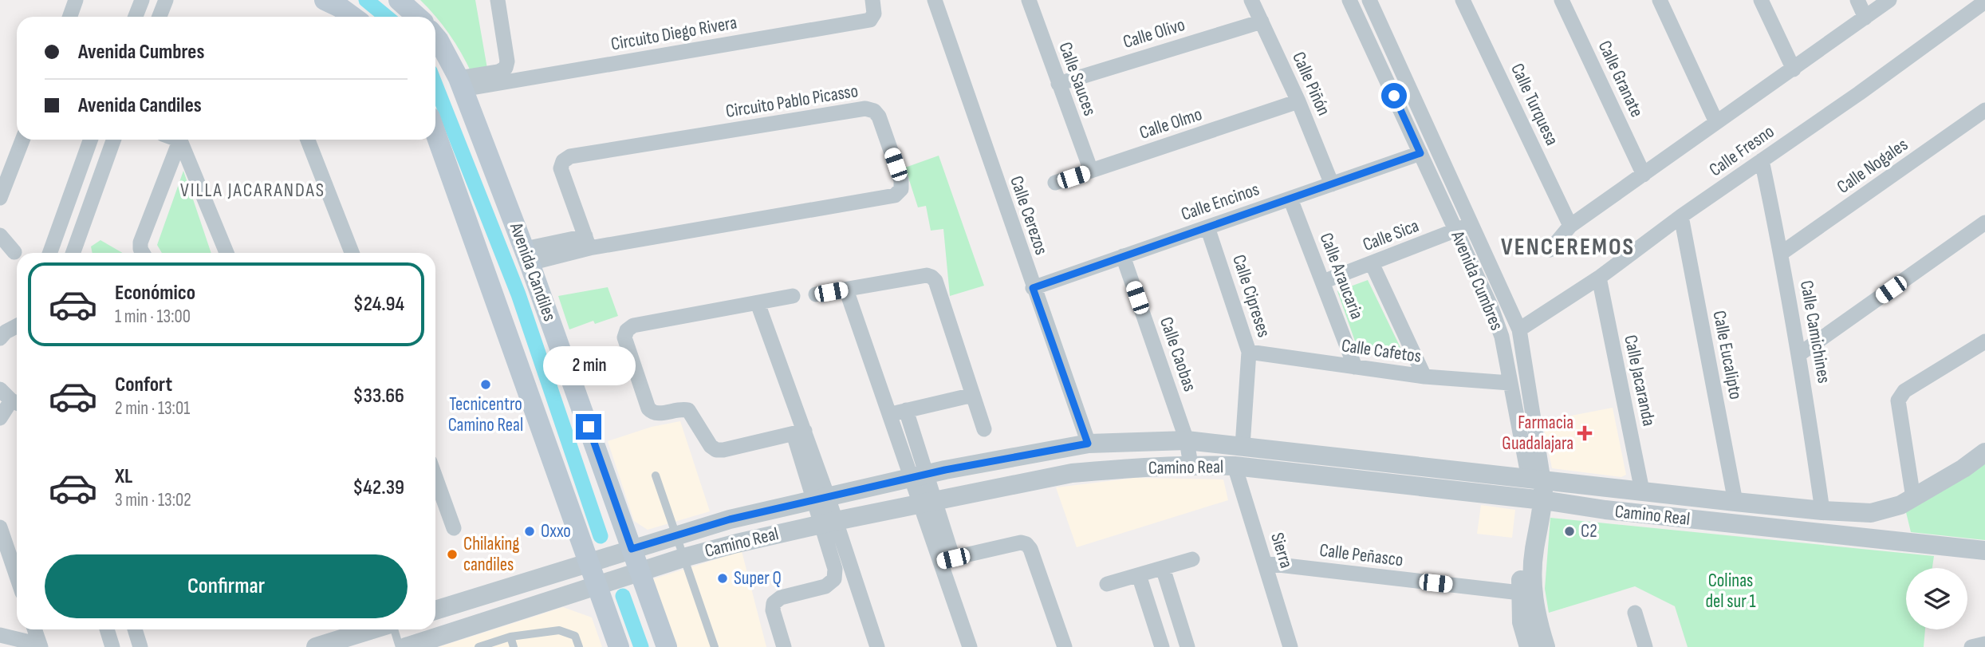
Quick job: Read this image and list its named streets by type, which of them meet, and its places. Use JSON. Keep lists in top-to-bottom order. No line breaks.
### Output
{"streets":{"main road":["Avenida Candiles"],"street":["Circuito Diego Rivera","Calle Olivo","Calle Sauces","Calle Granate","Calle Piñón","Circuito Pablo Picasso","Calle Turquesa","Calle Olmo","Calle Fresno","Calle Nogales","Calle Encinos","Calle Cerezos","Calle Sica","Calle Araucaria","Avenida Cumbres","Calle Cipreses","Calle Camichines","Calle Cafetos","Calle Caobas","Calle Eucalipto","Calle Jacaranda","Camino Real","Sierra","Calle Peñasco"]},"crossings":[["Circuito Diego Rivera","Avenida Candiles"],["Calle Olivo","Calle Sauces"],["Calle Olivo","Calle Piñón"],["Calle Sauces","Calle Olmo"],["Calle Granate","Calle Fresno"],["Calle Piñón","Calle Olmo"],["Calle Piñón","Calle Encinos"],["Circuito Pablo Picasso","Avenida Candiles"],["Calle Turquesa","Calle Fresno"],["Calle Fresno","Avenida Cumbres"],["Calle Fresno","Calle Camichines"],["Calle Fresno","Calle Eucalipto"],["Calle Fresno","Calle Jacaranda"],["Calle Nogales","Calle Camichines"],["Calle Encinos","Calle Cerezos"],["Calle Encinos","Calle Araucaria"],["Calle Encinos","Avenida Cumbres"],["Calle Encinos","Calle Cipreses"],["Calle Encinos","Calle Caobas"],["Calle Cerezos","Camino Real"],["Calle Sica","Calle Araucaria"],["Calle Sica","Avenida Cumbres"],["Avenida Candiles","Camino Real"],["Calle Araucaria","Calle Cafetos"],["Avenida Cumbres","Calle Cafetos"],["Avenida Cumbres","Camino Real"],["Avenida Cumbres","Calle Peñasco"],["Calle Cipreses","Calle Cafetos"],["Calle Cipreses","Camino Real"],["Calle Camichines","Camino Real"],["Calle Caobas","Camino Real"],["Calle Eucalipto","Camino Real"],["Calle Jacaranda","Camino Real"],["Camino Real","Sierra"],["Sierra","Calle Peñasco"]],"districts":["VILLA JACARANDAS","VENCEREMOS"],"parks":["Colinas del sur 1"],"places":{"other":["Tecnicentro Camino Real","Oxxo","C2","Chilaking candiles","Super Q"],"health":["Farmacia Guadalajara"]},"page":{"banner":["Avenida Cumbres","Avenida Candiles"],"list":[{"name":"Económico","note":"1 min · 13:00","value":"$24.94"},{"name":"Confort","note":"2 min · 13:01","value":"$33.66"},{"name":"XL","note":"3 min · 13:02","value":"$42.39"}],"bubble":"2 min","buttons":"Confirmar"}}
